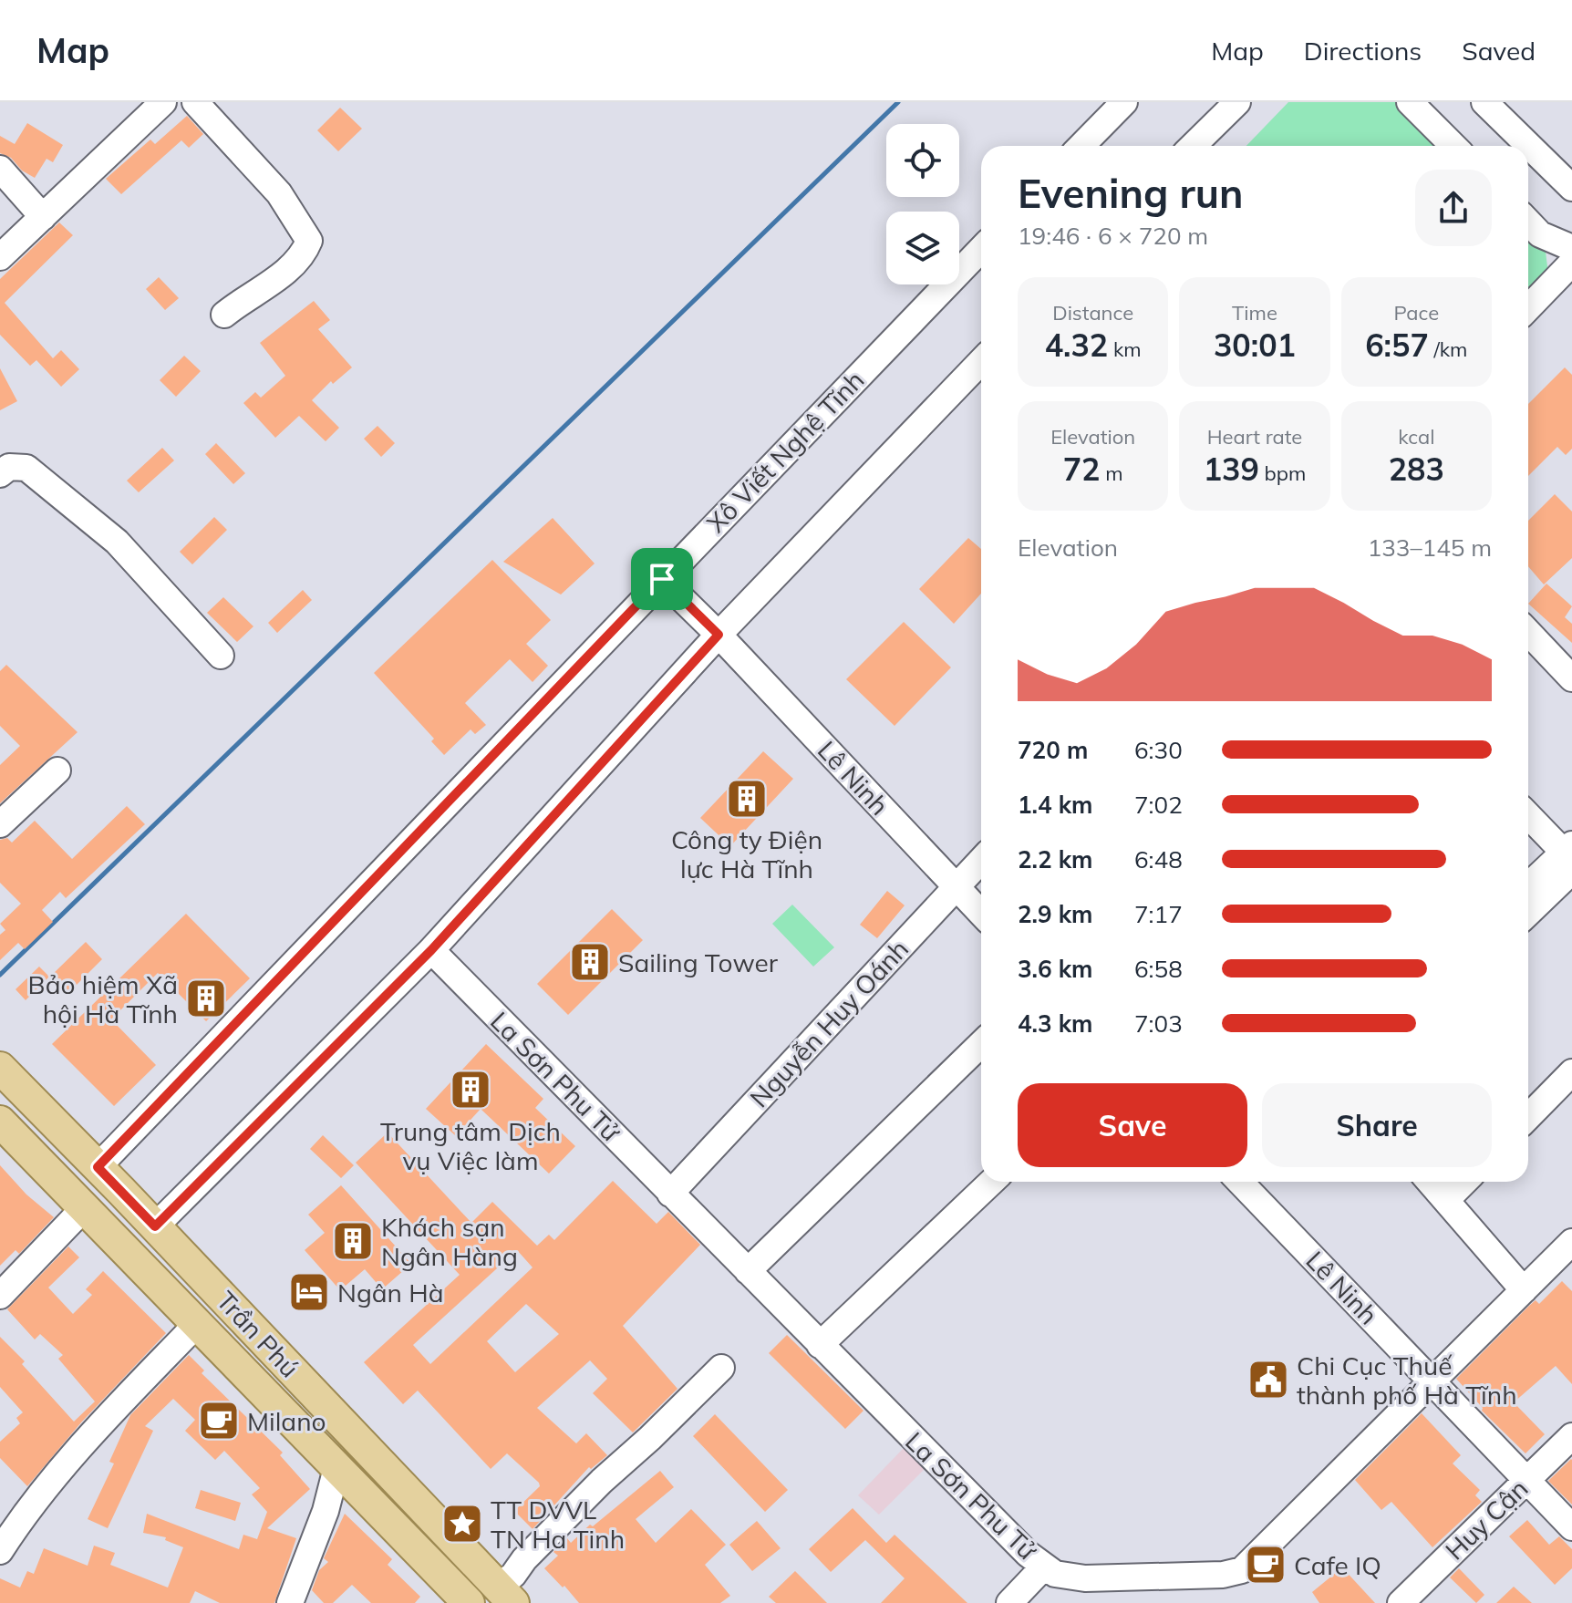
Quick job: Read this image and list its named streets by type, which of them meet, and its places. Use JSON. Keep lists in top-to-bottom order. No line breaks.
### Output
{"streets":{"main road":["Trần Phú"],"street":["Xô Viết Nghệ Tĩnh","Lê Ninh","Nguyễn Huy Oánh","La Sơn Phu Tử","Huy Cận"]},"crossings":[["Xô Viết Nghệ Tĩnh","Lê Ninh"],["Xô Viết Nghệ Tĩnh","Trần Phú"],["Lê Ninh","Nguyễn Huy Oánh"],["Lê Ninh","La Sơn Phu Tử"],["Lê Ninh","Huy Cận"],["Nguyễn Huy Oánh","La Sơn Phu Tử"]],"places":{"building":["Công ty Điện lực Hà Tĩnh","Sailing Tower","Bảo hiệm Xã hội Hà Tĩnh","Trung tâm Dịch vụ Việc làm","Khách sạn Ngân Hàng"],"hotel":["Ngân Hà"],"public building":["Chi Cục Thuế thành phố Hà Tĩnh"],"cafe":["Milano","Cafe IQ"],"place":["TT DVVL TN Ha Tinh"]},"page":{"header":"Map","nav":["Map","Directions","Saved"],"heading":["Evening run","19:46 · 6 × 720 m"],"stats":[["Distance","4.32 km"],["Time","30:01"],["Pace","6:57 /km"],["Elevation","72 m"],["Heart rate","139 bpm"],["kcal","283"]],"chart":["Elevation","133–145 m"],"list":[{"name":"720 m","note":"6:30"},{"name":"1.4 km","note":"7:02"},{"name":"2.2 km","note":"6:48"},{"name":"2.9 km","note":"7:17"},{"name":"3.6 km","note":"6:58"},{"name":"4.3 km","note":"7:03"}],"buttons":["Save","Share"]}}
